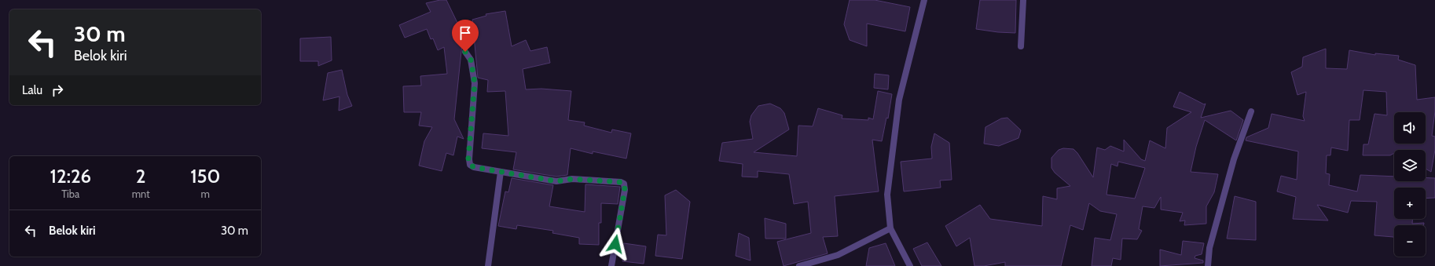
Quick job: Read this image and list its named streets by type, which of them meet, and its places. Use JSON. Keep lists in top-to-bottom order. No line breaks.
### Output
{"page":{"turn":["30 m","Belok kiri"],"then":"Lalu","map_buttons":["+","−"],"eta":["12:26","Tiba","2","mnt","150","m"],"list":[{"name":"Belok kiri","value":"30 m"}]}}
